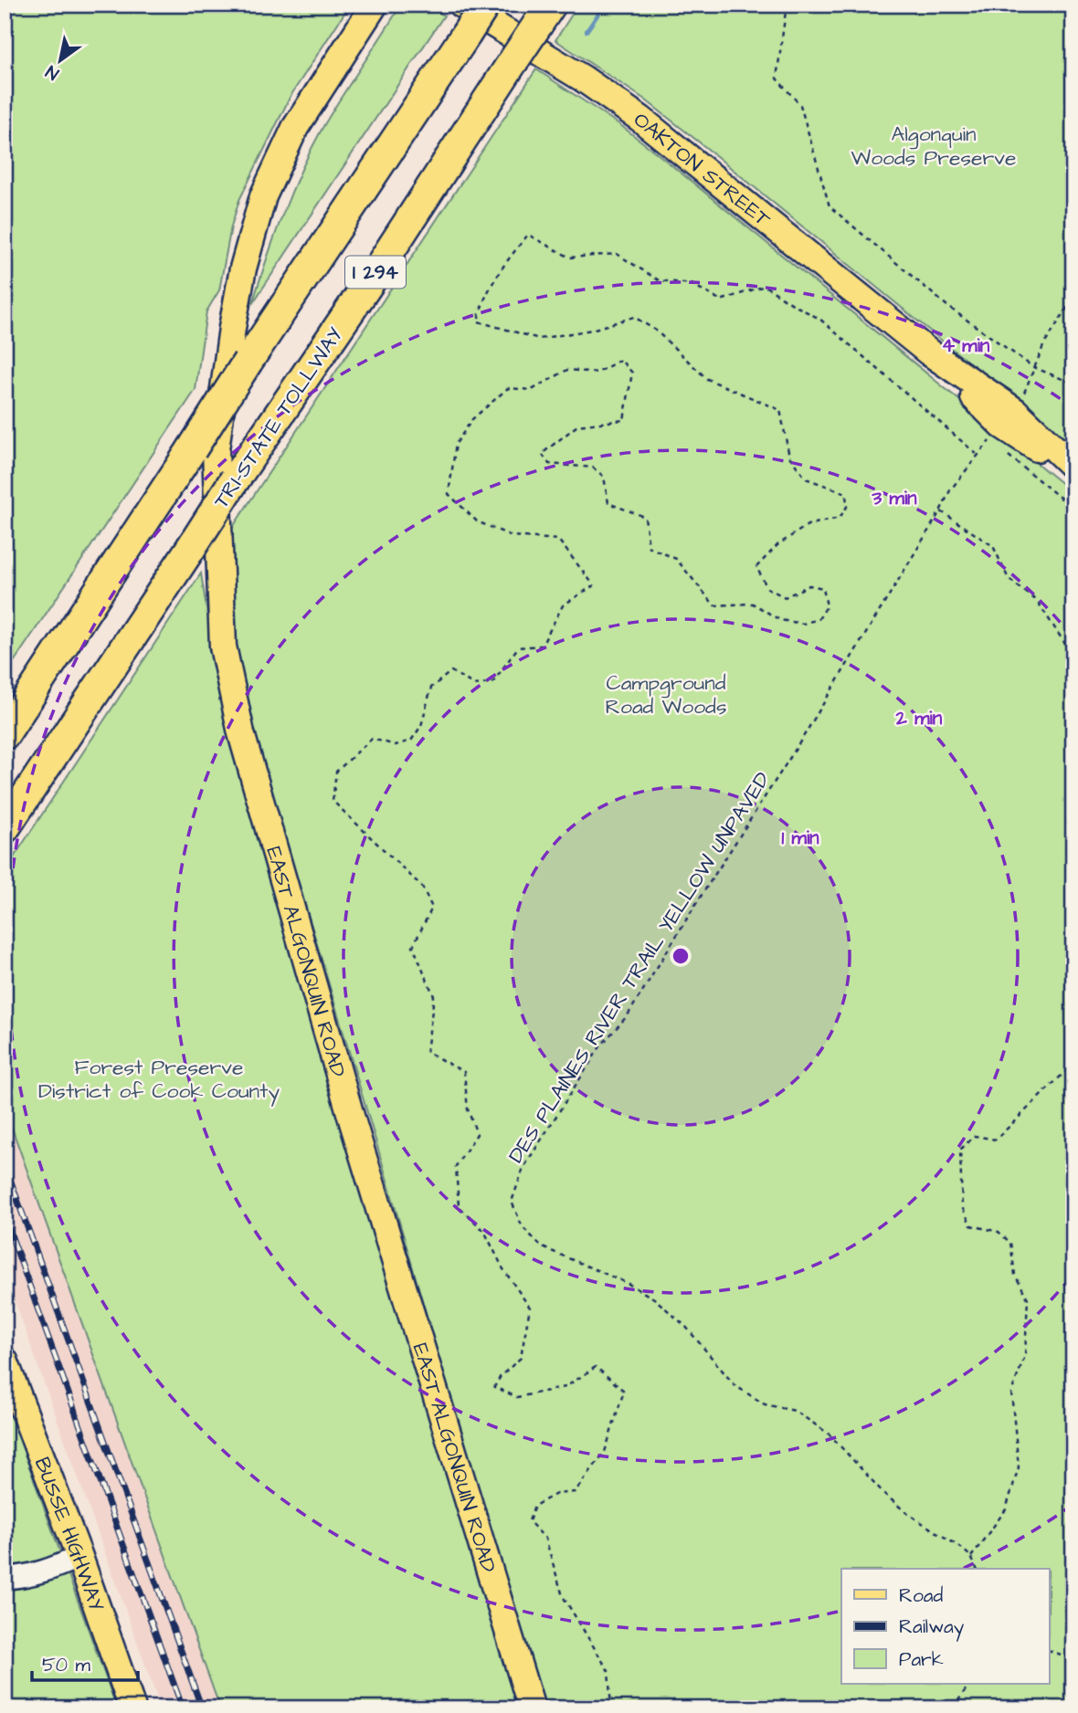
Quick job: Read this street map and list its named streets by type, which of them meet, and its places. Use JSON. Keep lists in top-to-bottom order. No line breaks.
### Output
{"streets":{"highway":["I 294","TRI-STATE TOLLWAY"],"main road":["OAKTON STREET","EAST ALGONQUIN ROAD","BUSSE HIGHWAY"],"path":["DES PLAINES RIVER TRAIL YELLOW UNPAVED"]},"parks":["Algonquin Woods Preserve","Campground Road Woods","Forest Preserve District of Cook County"],"legend":["Road","Railway","Park"],"scale_bar":"50 m","north":"bottom left","rings":["4 min","3 min","2 min","1 min"]}
